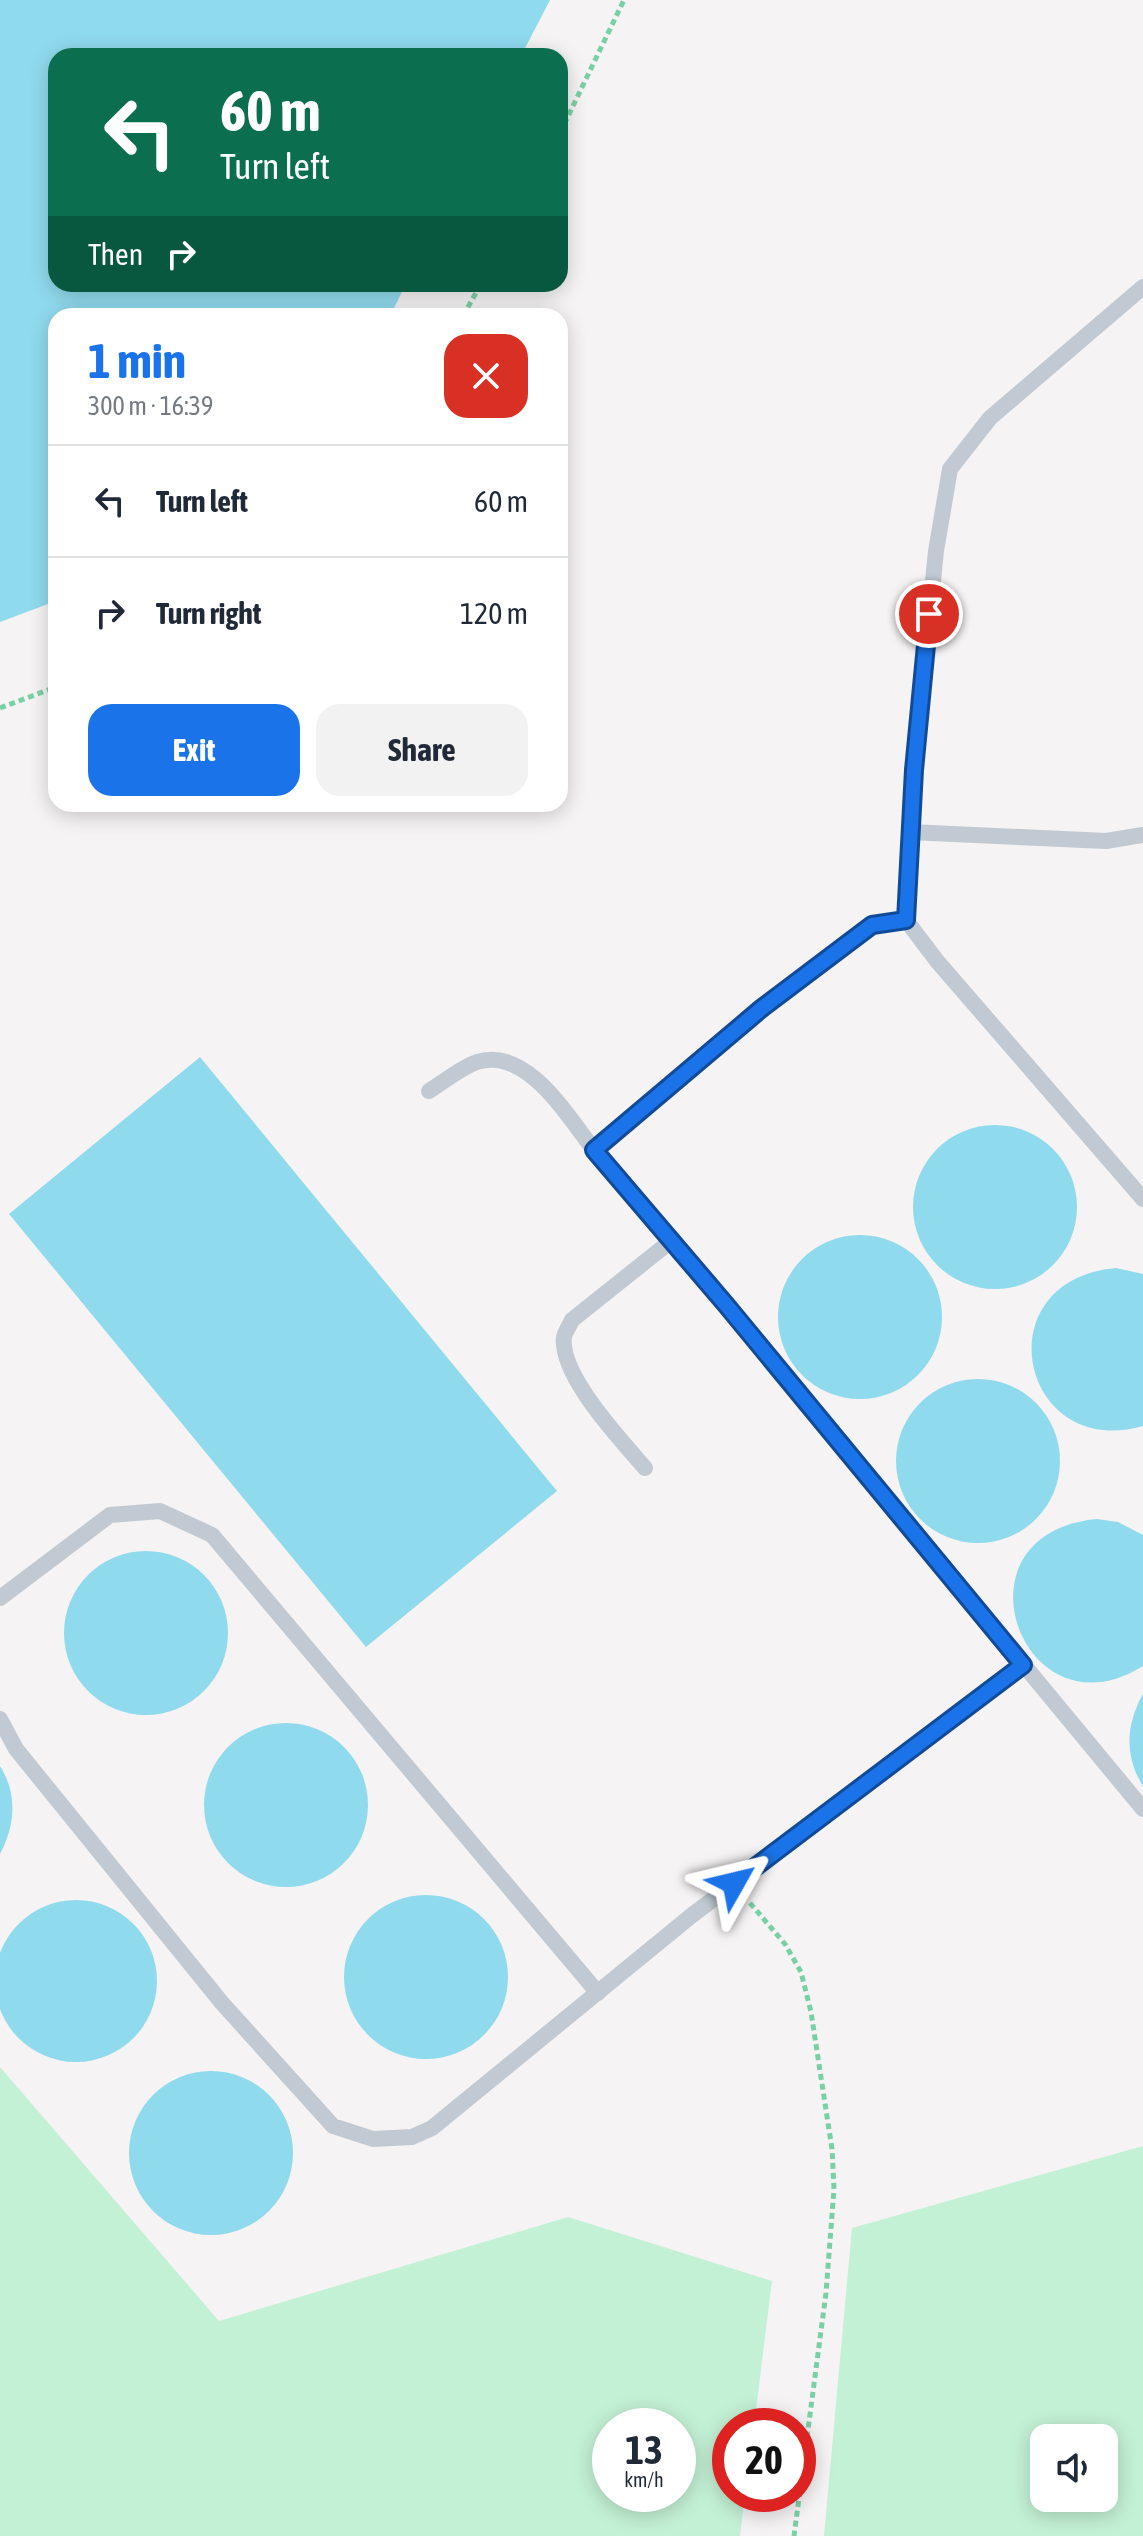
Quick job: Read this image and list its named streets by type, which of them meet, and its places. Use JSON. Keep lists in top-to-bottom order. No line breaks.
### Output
{"page":{"turn":["60 m","Turn left"],"then":"Then","heading":["1 min","300 m · 16:39"],"list":[{"name":"Turn left","value":"60 m"},{"name":"Turn right","value":"120 m"}],"buttons":["Exit","Share"],"speed":"13 km/h","limit":"20"}}
